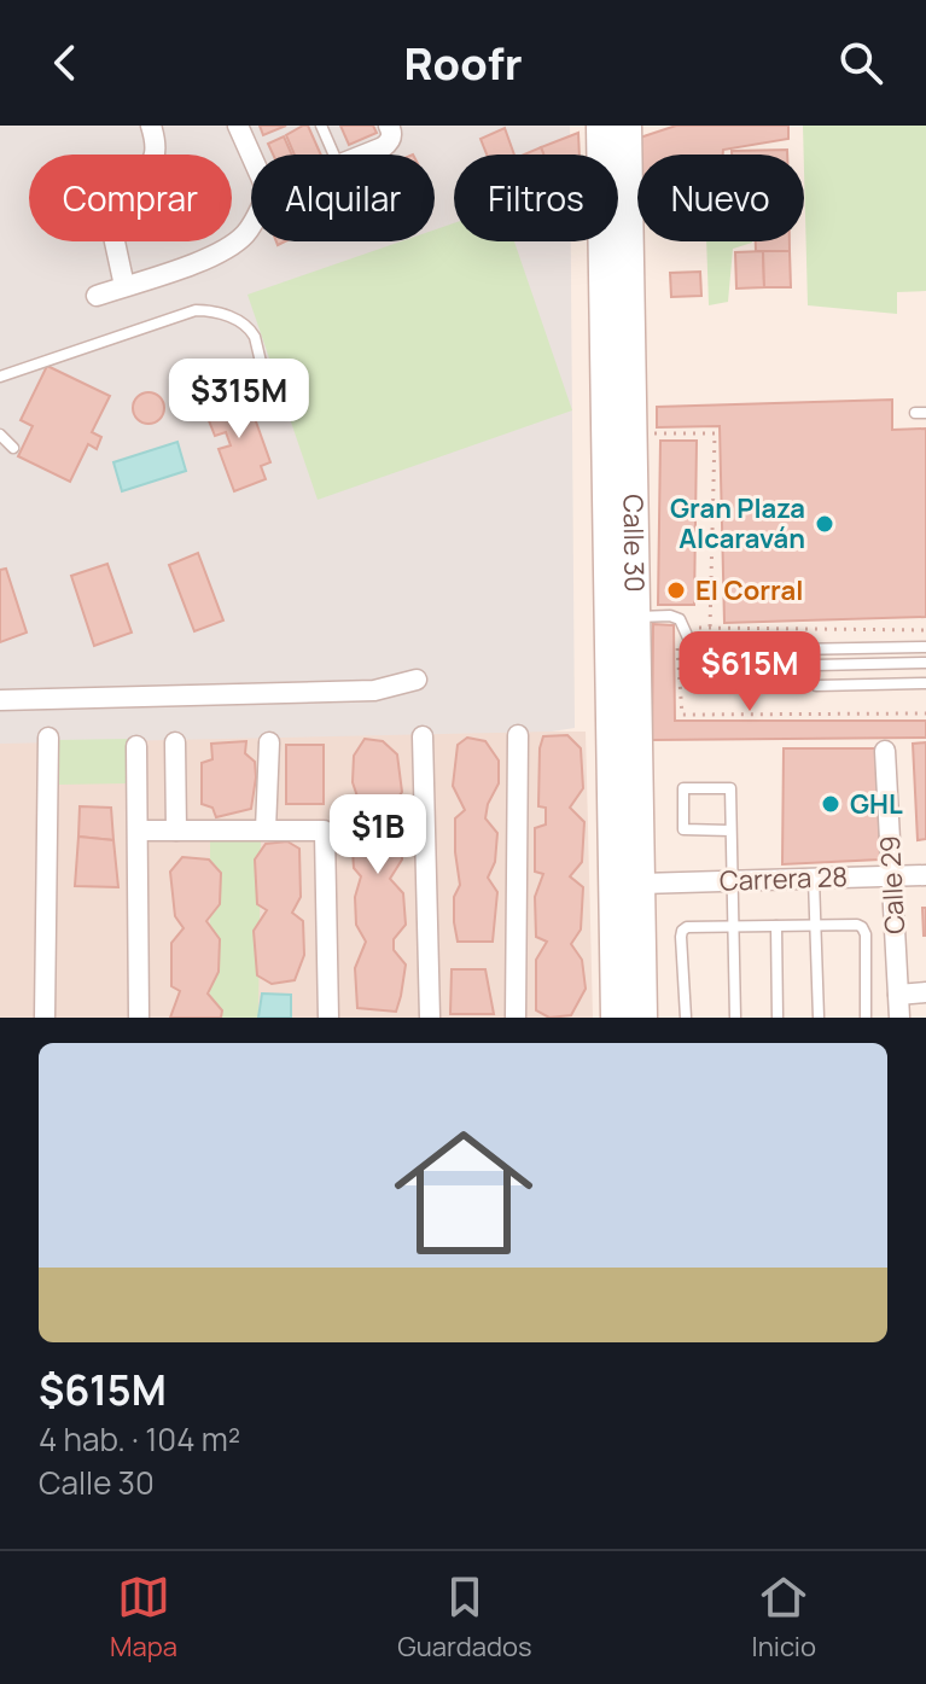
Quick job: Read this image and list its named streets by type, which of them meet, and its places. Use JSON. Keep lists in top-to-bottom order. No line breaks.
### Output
{"streets":{"main road":["Calle 30"],"street":["Carrera 28","Calle 29"]},"crossings":[["Calle 30","Carrera 28"],["Carrera 28","Calle 29"]],"places":["Gran Plaza Alcaraván","El Corral","GHL"],"page":{"header":"Roofr","chip":["Comprar","Alquilar","Filtros","Nuevo"],"price":["$315M","$615M","$1B"],"list":[{"name":"$615M","note":"4 hab. · 104 m² · Calle 30"}],"tabs":["Mapa","Guardados","Inicio"]}}
